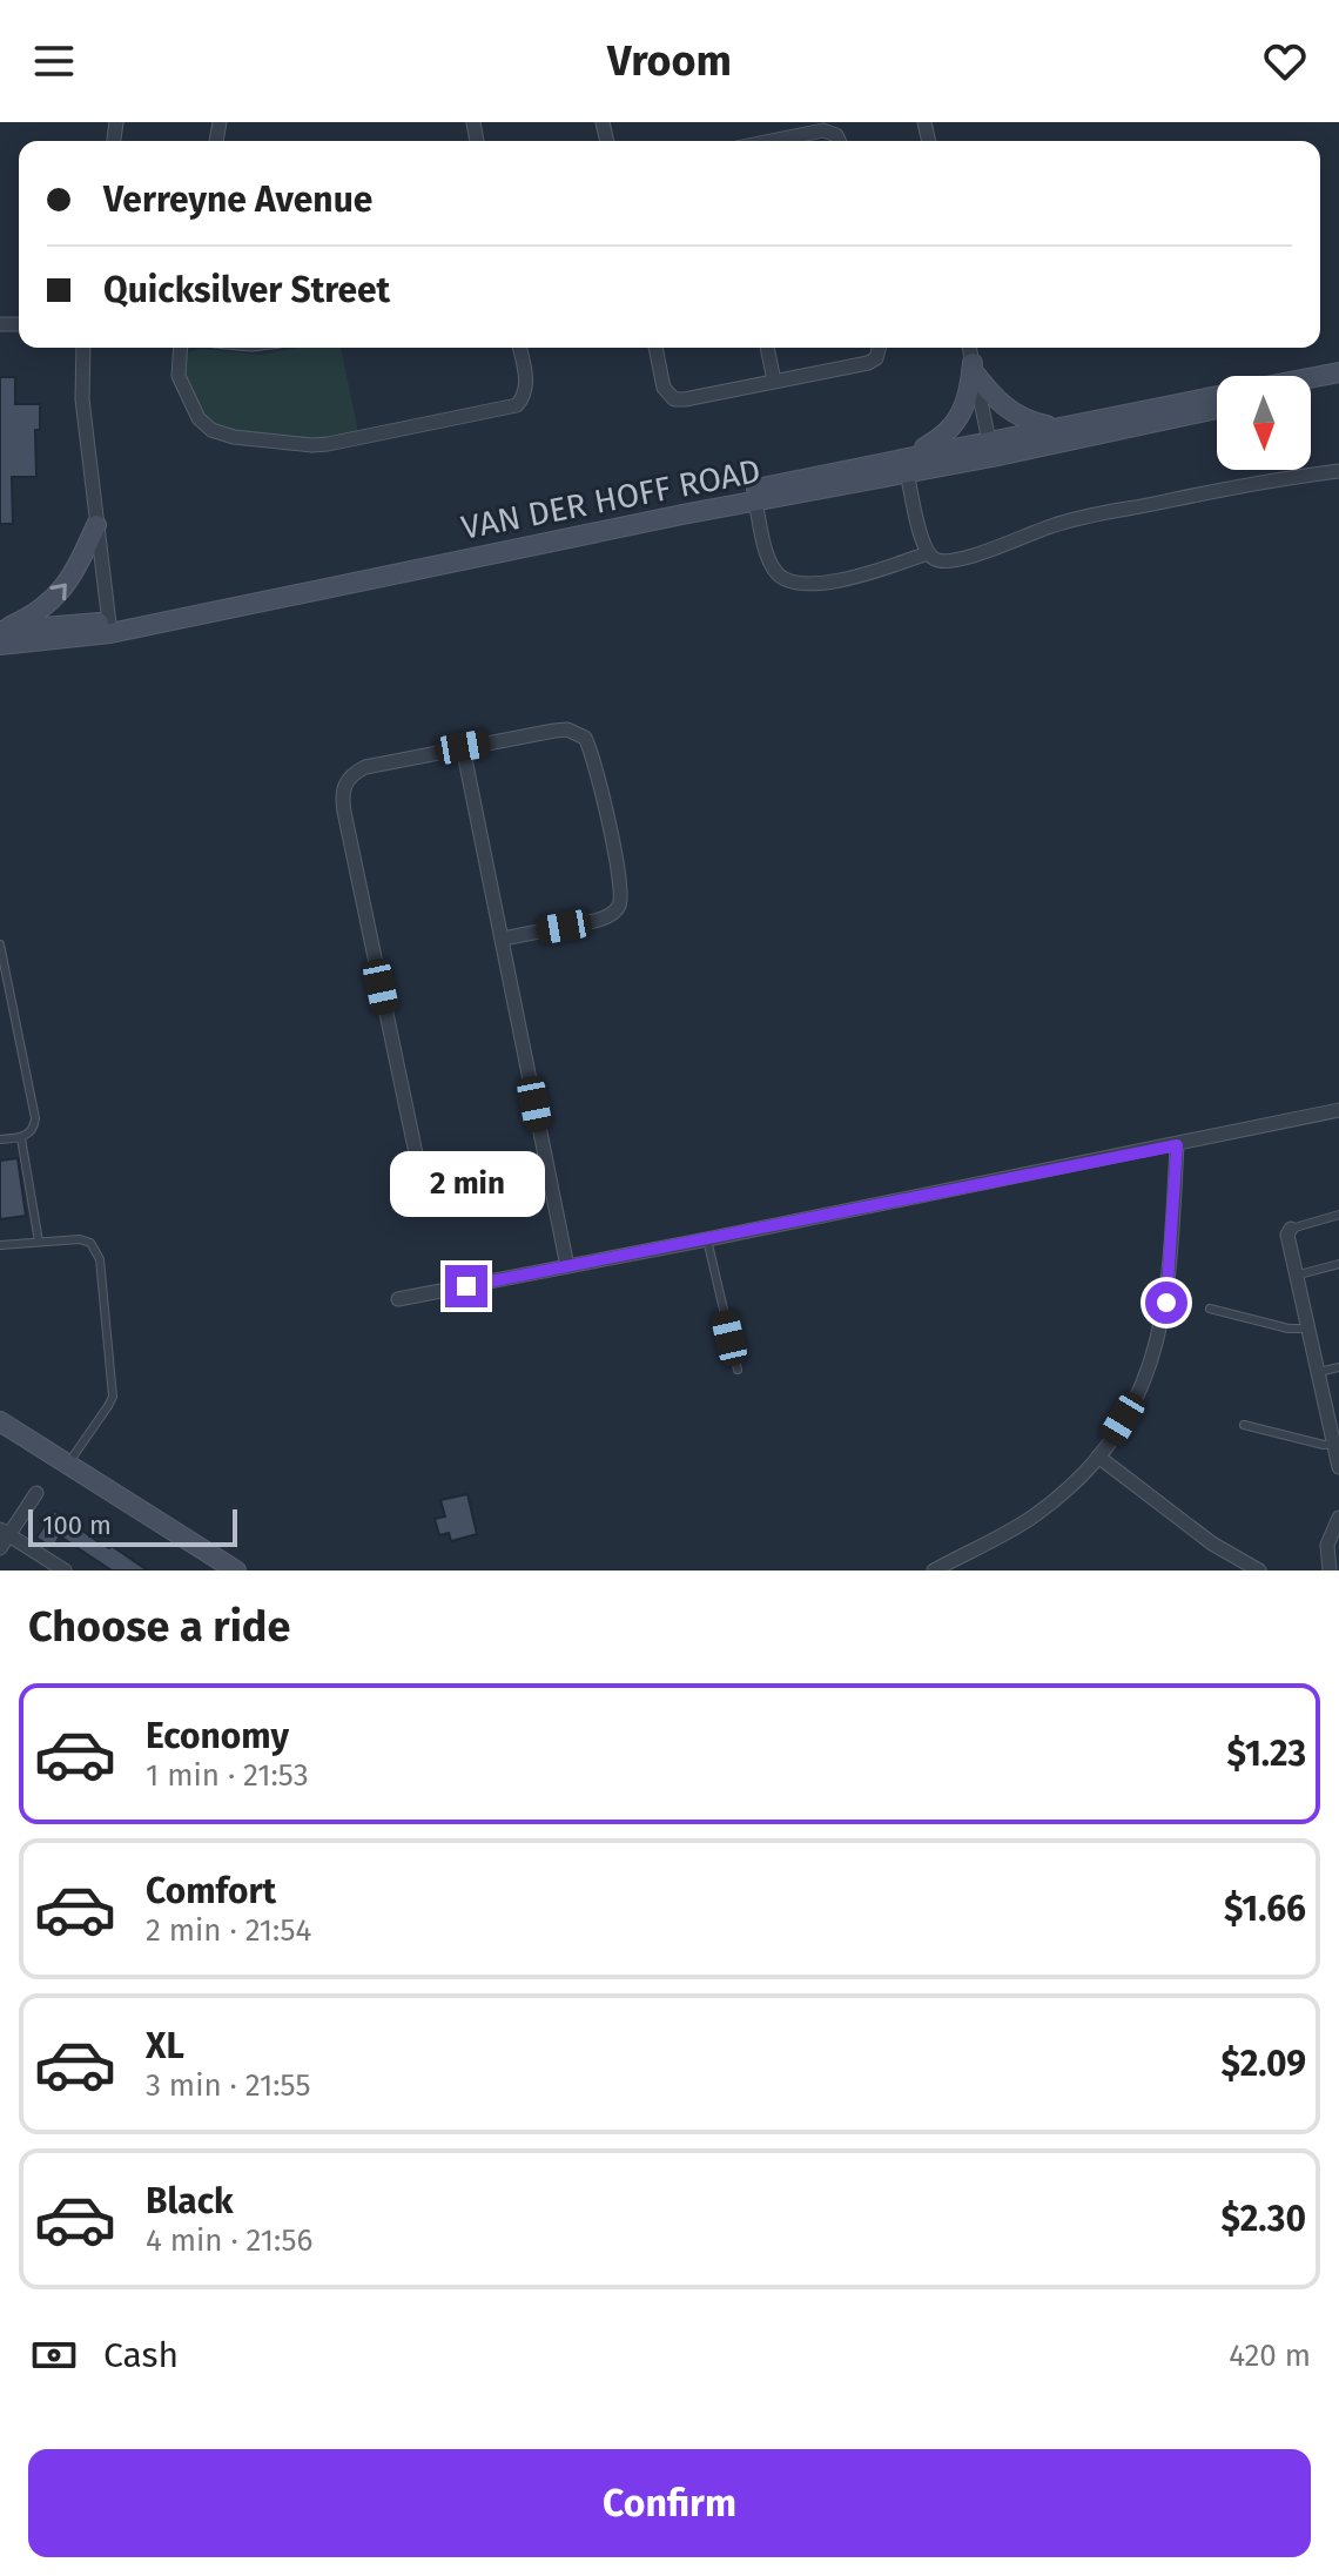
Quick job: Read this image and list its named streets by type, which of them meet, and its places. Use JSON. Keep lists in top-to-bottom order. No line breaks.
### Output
{"streets":{"main road":["VAN DER HOFF ROAD"]},"scale_bar":"100 m","north":"bottom","page":{"header":"Vroom","banner":["Verreyne Avenue","Quicksilver Street"],"bubble":"2 min","scale":"100 m","heading":"Choose a ride","list":[{"name":"Economy","note":"1 min · 21:53","value":"$1.23"},{"name":"Comfort","note":"2 min · 21:54","value":"$1.66"},{"name":"XL","note":"3 min · 21:55","value":"$2.09"},{"name":"Black","note":"4 min · 21:56","value":"$2.30"}],"pay":["Cash","420 m"],"buttons":"Confirm"}}
